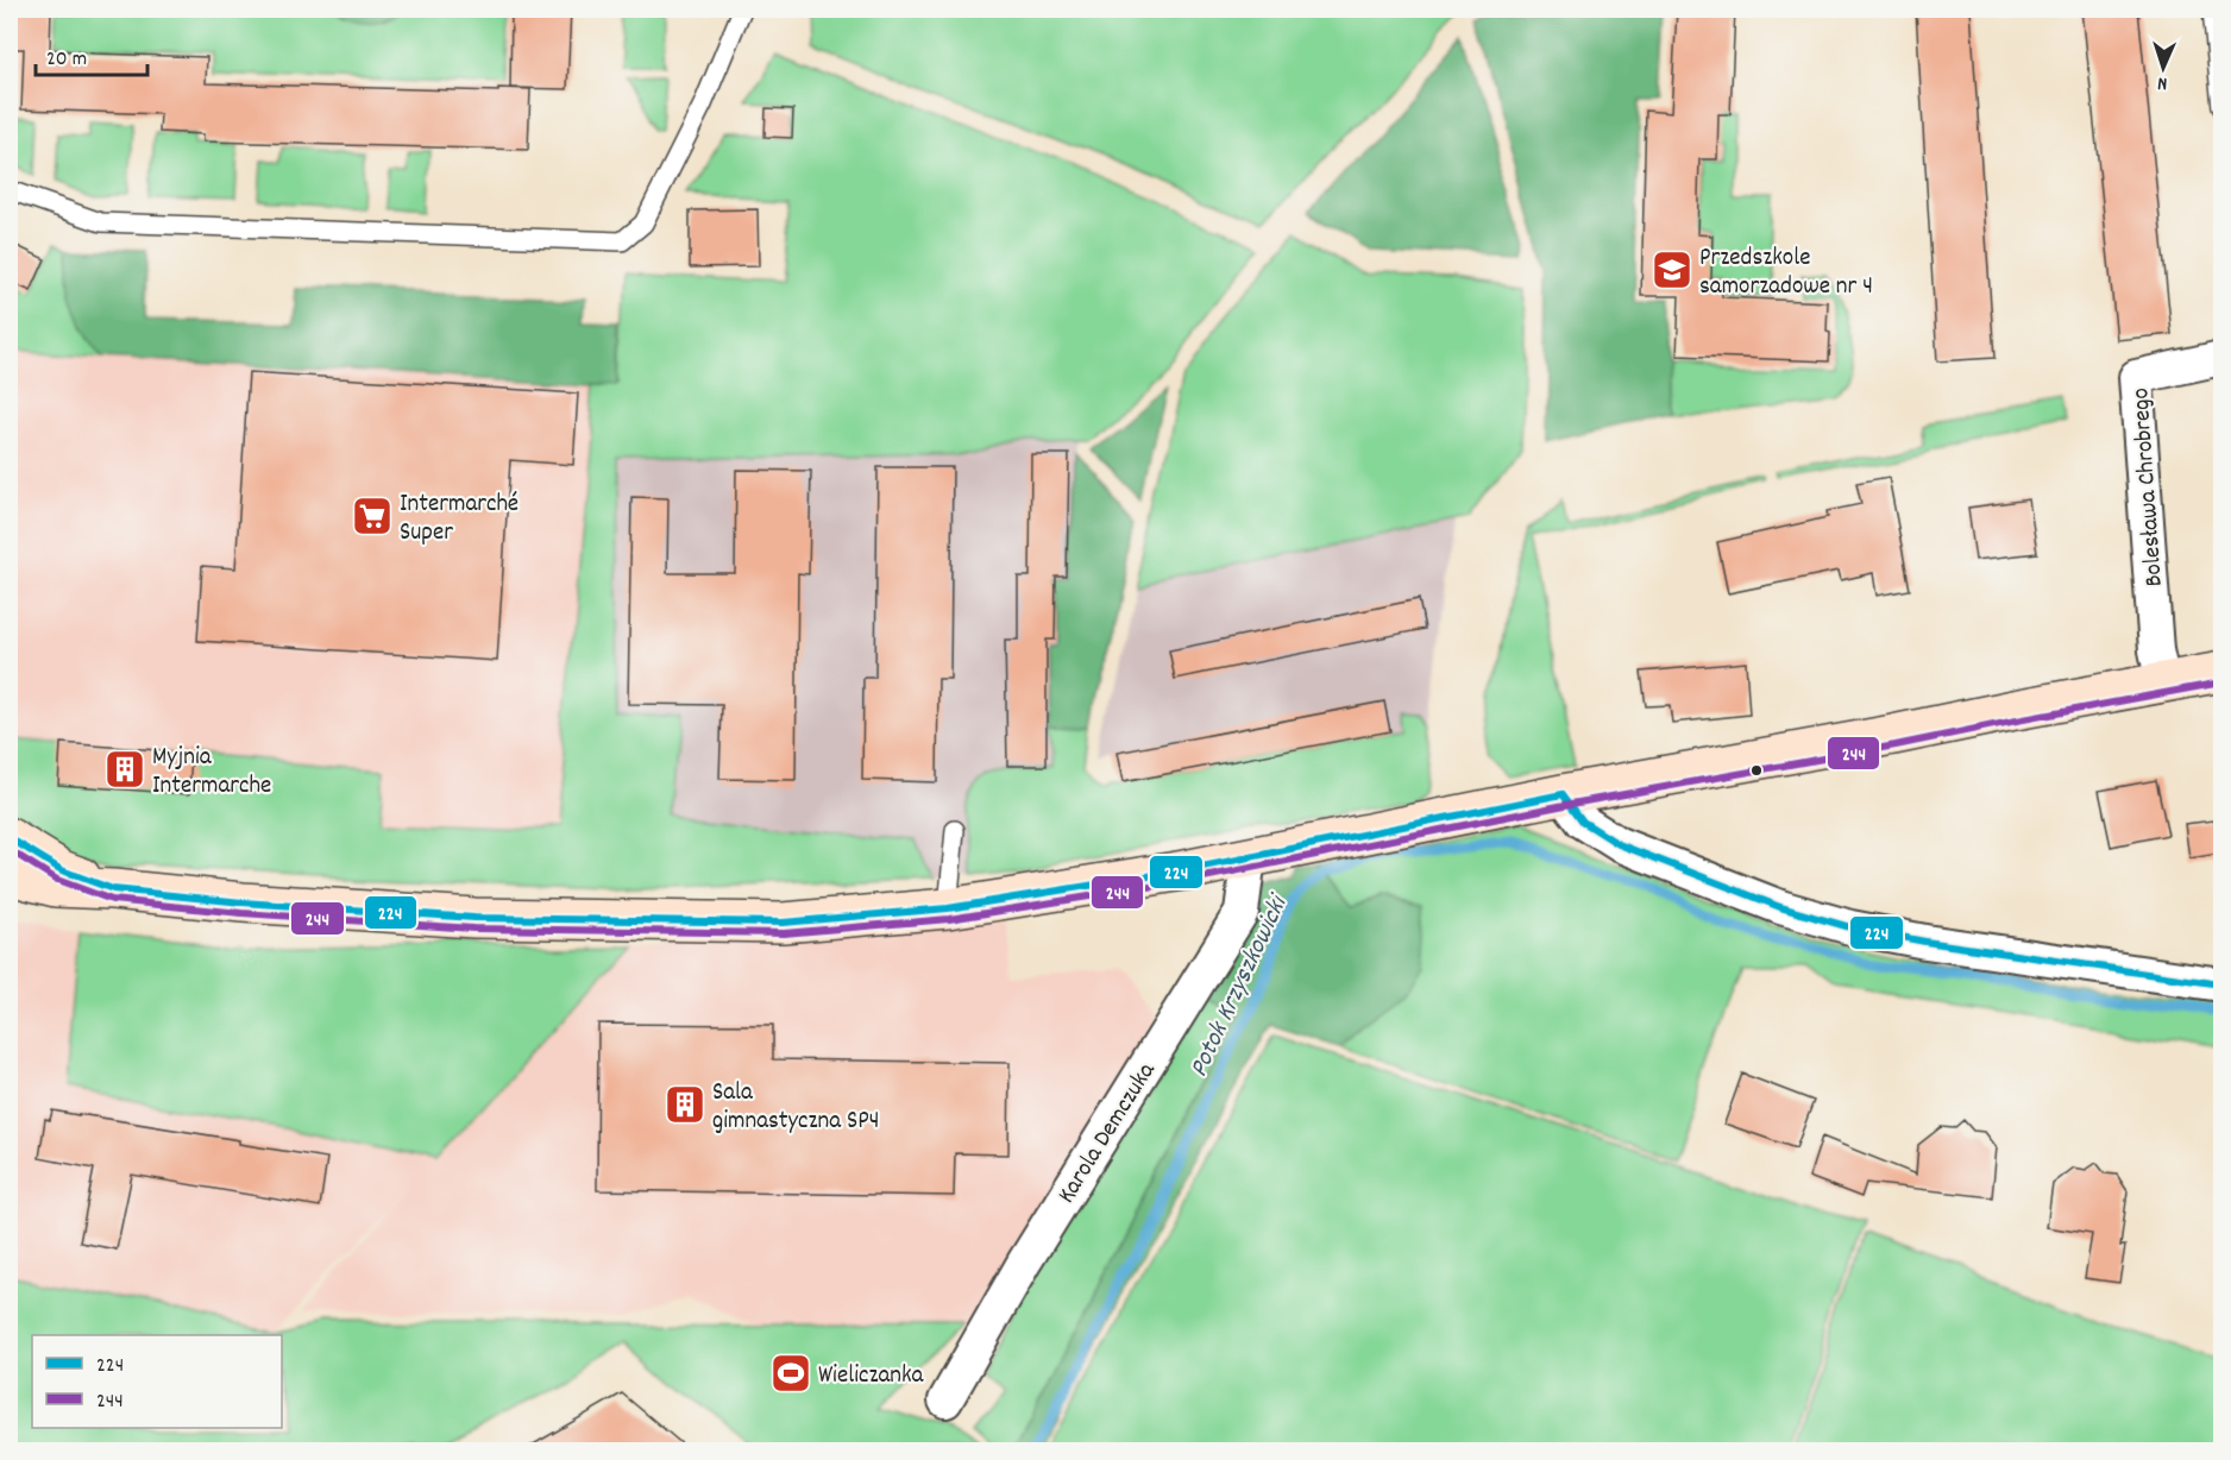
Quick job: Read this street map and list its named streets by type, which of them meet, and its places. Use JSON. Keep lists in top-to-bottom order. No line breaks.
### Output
{"streets":{"street":["Bolesława Chrobrego","Karola Demczuka"]},"water":["Potok Krzyszkowicki"],"places":{"school or university":["Przedszkole samorzadowe nr 4"],"supermarket":["Intermarché Super"],"building":["Myjnia Intermarche","Sala gimnastyczna SP4"],"sports":["Wieliczanka"]},"lines":["transit line 244","transit line 224"],"legend":["224","244"],"scale_bar":"20 m","north":"bottom"}
